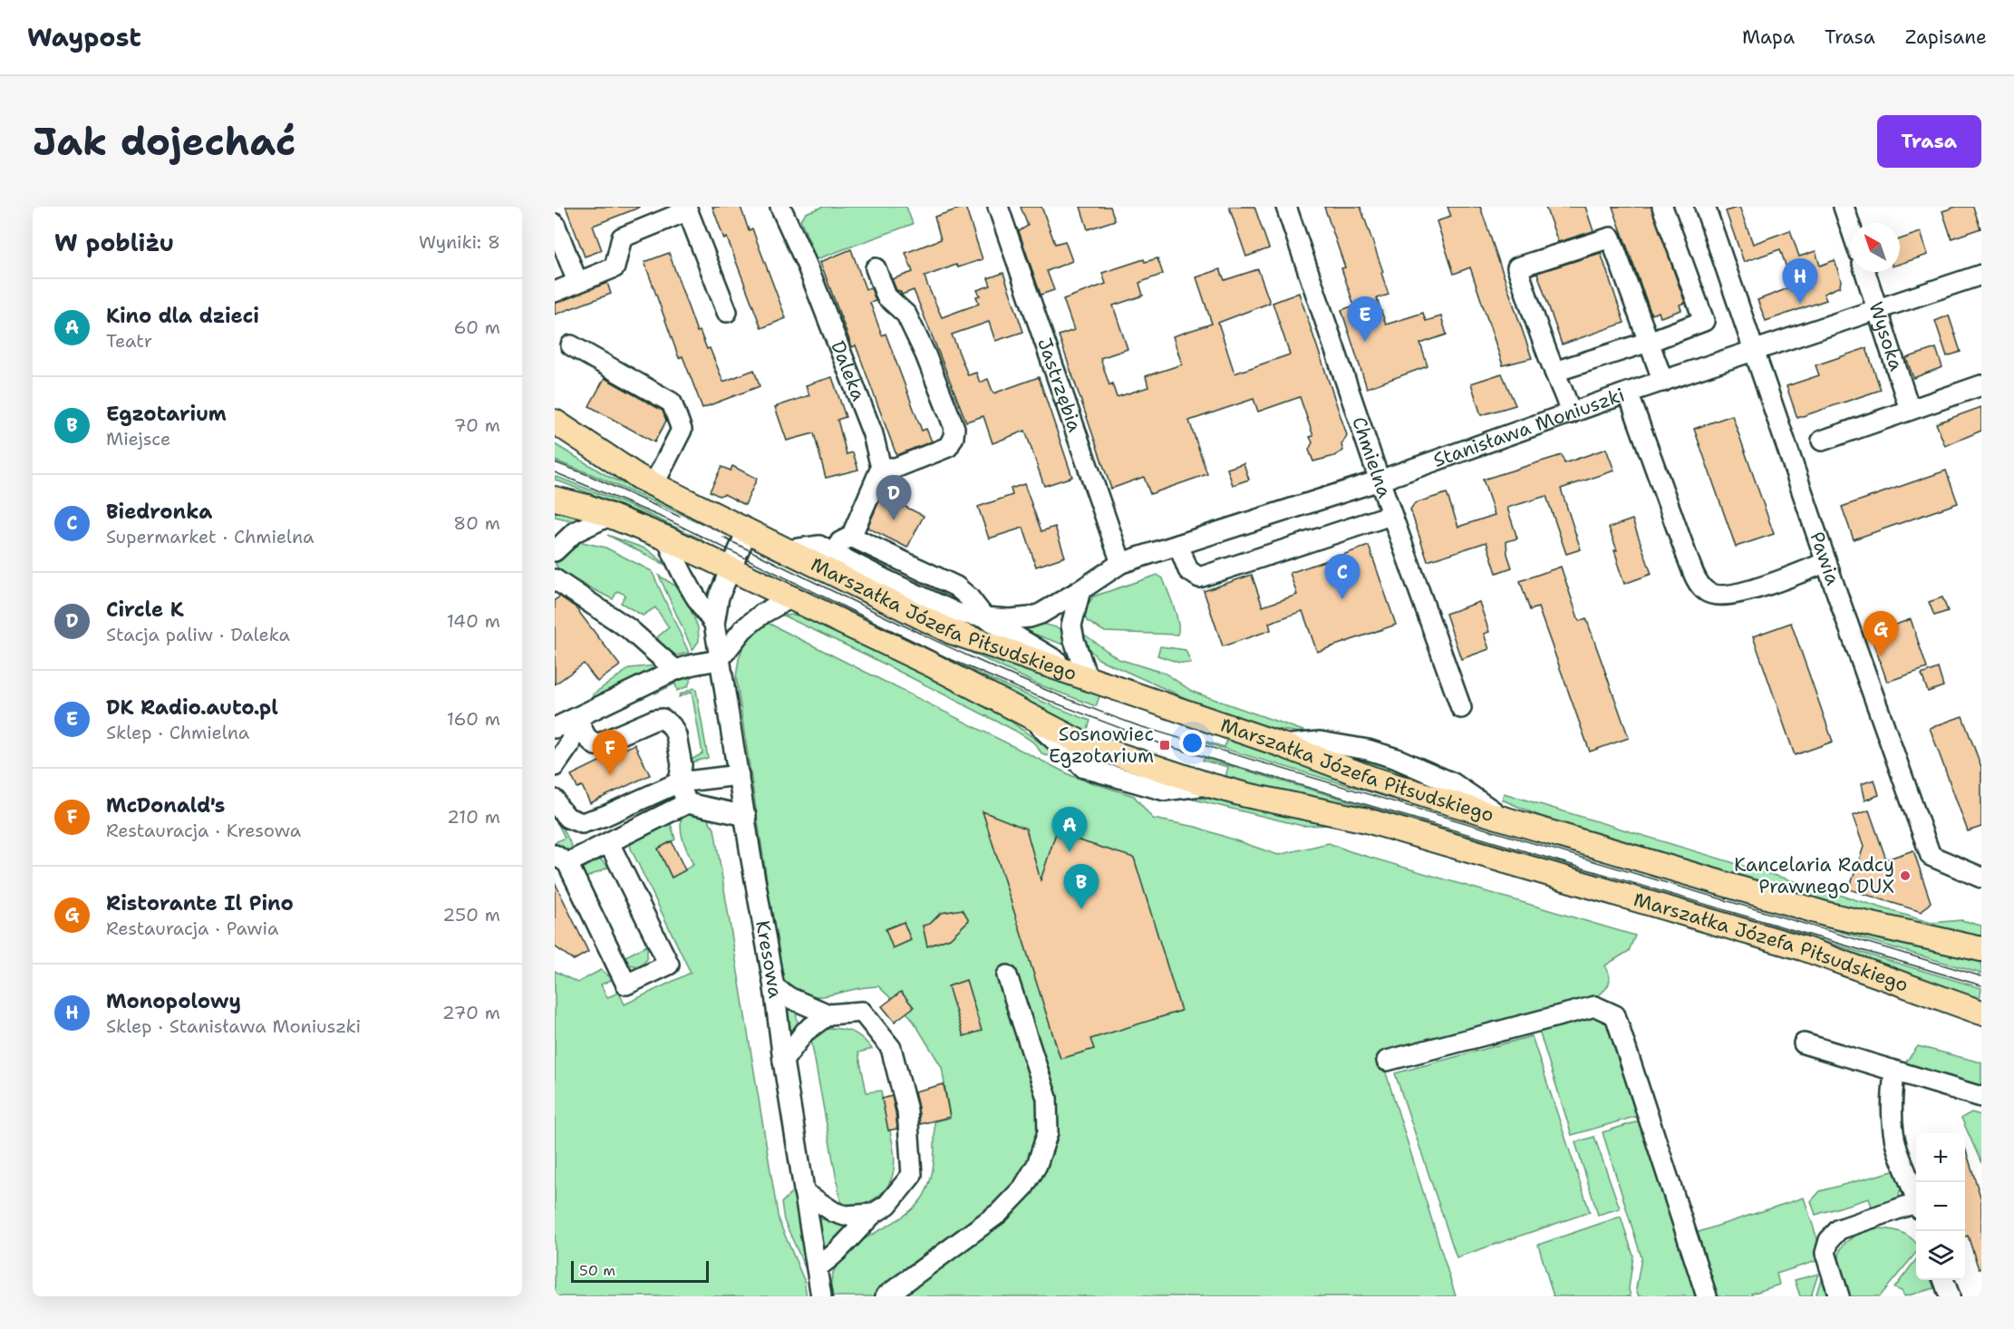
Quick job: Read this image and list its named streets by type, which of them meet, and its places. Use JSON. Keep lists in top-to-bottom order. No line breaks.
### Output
{"streets":{"main road":["Marszałka Józefa Piłsudskiego"],"street":["Wysoka","Daleka","Jastrzębia","Stanisława Moniuszki","Chmielna","Pawia","Kresowa"]},"crossings":[["Wysoka","Stanisława Moniuszki"],["Jastrzębia","Stanisława Moniuszki"],["Stanisława Moniuszki","Chmielna"],["Stanisława Moniuszki","Pawia"]],"places":{"transit":["Sosnowiec Egzotarium"],"other":["Kancelaria Radcy Prawnego DUX"]},"scale_bar":"50 m","north":"top left","page":{"header":"Waypost","nav":["Mapa","Trasa","Zapisane"],"buttons":"Trasa","title":"Jak dojechać","heading":["W pobliżu","Wyniki: 8"],"pins":["H","E","D","C","G","F","A","B"],"list":[{"mark":"A","name":"Kino dla dzieci","note":"Teatr","value":"60 m"},{"mark":"B","name":"Egzotarium","note":"Miejsce","value":"70 m"},{"mark":"C","name":"Biedronka","note":"Supermarket · Chmielna","value":"80 m"},{"mark":"D","name":"Circle K","note":"Stacja paliw · Daleka","value":"140 m"},{"mark":"E","name":"DK Radio.auto.pl","note":"Sklep · Chmielna","value":"160 m"},{"mark":"F","name":"McDonald's","note":"Restauracja · Kresowa","value":"210 m"},{"mark":"G","name":"Ristorante Il Pino","note":"Restauracja · Pawia","value":"250 m"},{"mark":"H","name":"Monopolowy","note":"Sklep · Stanisława Moniuszki","value":"270 m"}],"map_buttons":["+","−"],"scale":"50 m"}}
